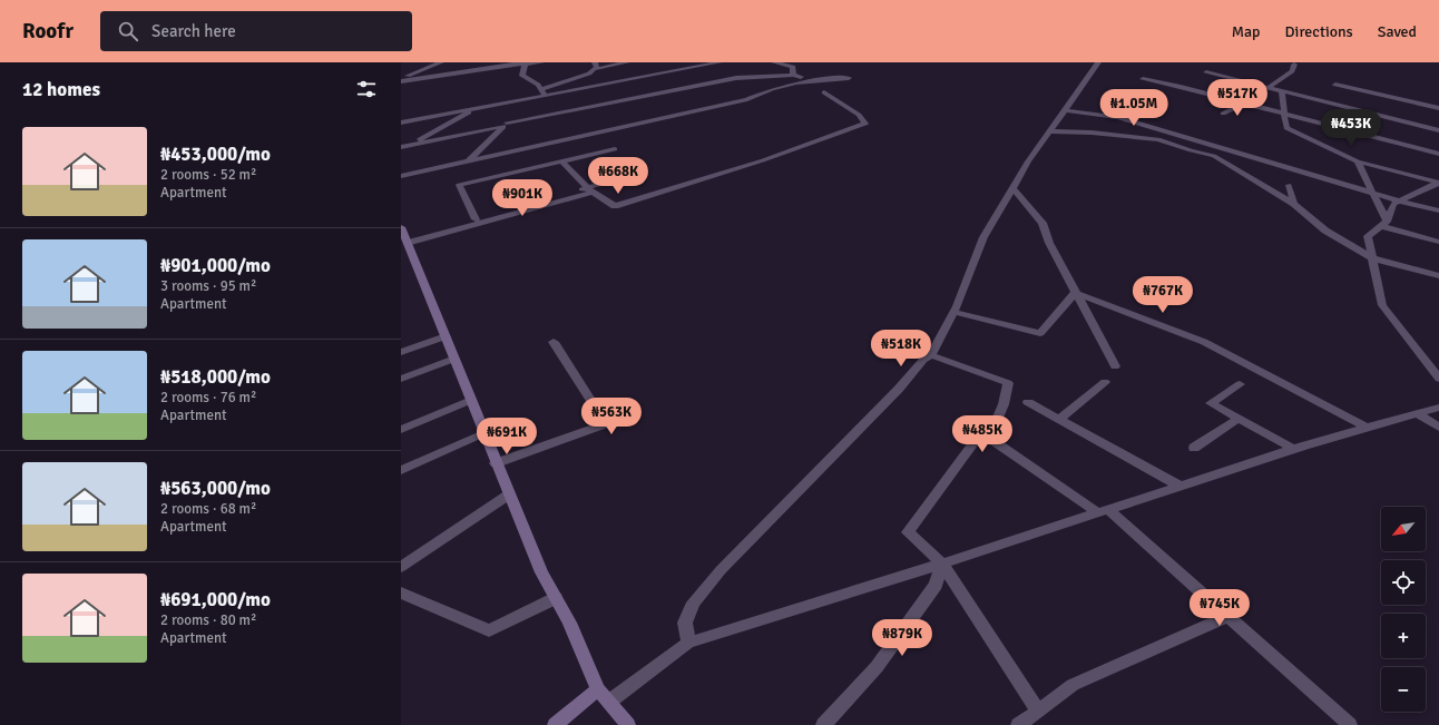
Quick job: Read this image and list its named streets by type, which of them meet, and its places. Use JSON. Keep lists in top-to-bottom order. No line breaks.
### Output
{"north":"bottom left","page":{"header":"Roofr","search":"Search here","nav":["Map","Directions","Saved"],"heading":"12 homes","price":["₦517K","₦1.05M","₦453K","₦668K","₦901K","₦767K","₦518K","₦563K","₦485K","₦691K","₦745K","₦879K"],"list":[{"name":"₦453,000/mo","note":"2 rooms · 52 m² · Apartment"},{"name":"₦901,000/mo","note":"3 rooms · 95 m² · Apartment"},{"name":"₦518,000/mo","note":"2 rooms · 76 m² · Apartment"},{"name":"₦563,000/mo","note":"2 rooms · 68 m² · Apartment"},{"name":"₦691,000/mo","note":"2 rooms · 80 m² · Apartment"}],"map_buttons":["+","−"]}}
